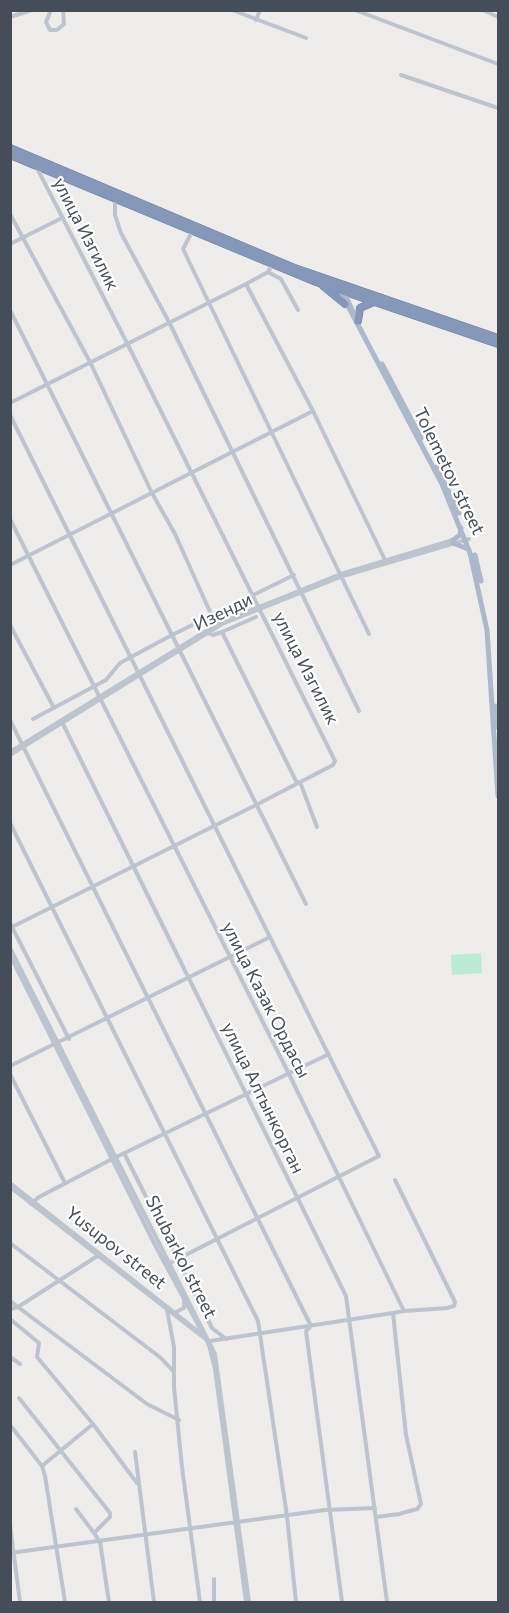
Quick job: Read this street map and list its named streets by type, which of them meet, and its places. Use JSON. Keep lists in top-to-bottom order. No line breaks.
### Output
{"streets":{"main road":["Tolemetov street"],"street":["улица Изгилик","Изенди","улица Казак Ордасы","улица Алтынкорган","Yusupov street","Shubarkol street"]},"crossings":[["улица Изгилик","Изенди"],["улица Изгилик","улица Казак Ордасы"],["улица Изгилик","улица Алтынкорган"],["Tolemetov street","Изенди"],["Изенди","улица Казак Ордасы"],["Изенди","улица Алтынкорган"],["Yusupov street","Shubarkol street"]]}
